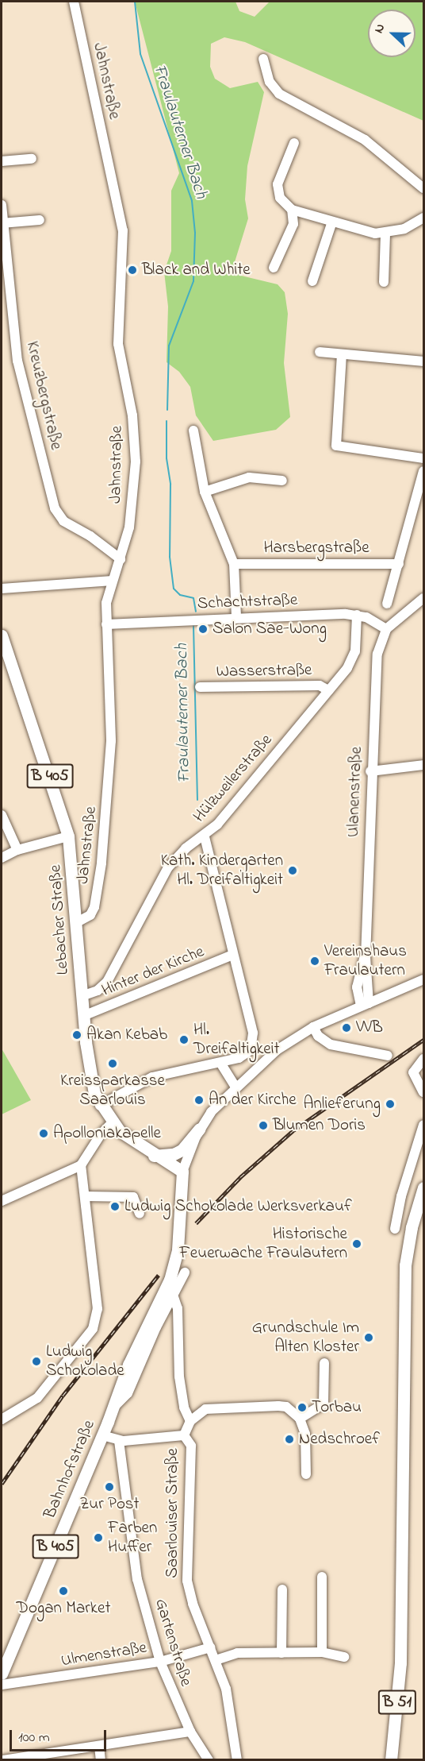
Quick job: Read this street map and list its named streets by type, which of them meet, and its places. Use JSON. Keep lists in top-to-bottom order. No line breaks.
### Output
{"streets":{"main road":["B 405","Lebacher Straße","Bahnhofstraße","B 51"],"street":["Jahnstraße","Kreuzbergstraße","Harsbergstraße","Schachtstraße","Wasserstraße","Hülzweilerstraße","Ulanenstraße","Hinter der Kirche","Saarlouiser Straße","Gartenstraße","Ulmenstraße"]},"crossings":[["Jahnstraße","Kreuzbergstraße"],["Jahnstraße","Schachtstraße"],["Jahnstraße","Lebacher Straße"],["Schachtstraße","Hülzweilerstraße"],["Schachtstraße","Ulanenstraße"],["Wasserstraße","Hülzweilerstraße"],["B 405","Lebacher Straße"],["B 405","Bahnhofstraße"],["Hülzweilerstraße","Lebacher Straße"],["Lebacher Straße","Hinter der Kirche"],["Saarlouiser Straße","Ulmenstraße"],["Gartenstraße","Ulmenstraße"]],"water":["Fraulauterner Bach"],"places":["Black and White","Salon Sae-Wong","Kath. Kindergarten Hl. Dreifaltigkeit","Vereinshaus Fraulautern","VVB","Akan Kebab","Hl. Dreifaltigkeit","Kreissparkasse Saarlouis","An der Kirche","Anlieferung","Blumen Doris","Apolloniakapelle","Ludwig Schokolade Werksverkauf","Historische Feuerwache Fraulautern","Grundschule Im Alten Kloster","Ludwig Schokolade","Torbau","Nedschroef","Zur Post","Farben Huffer","Dogan Market"],"scale_bar":"100 m","north":"left"}
